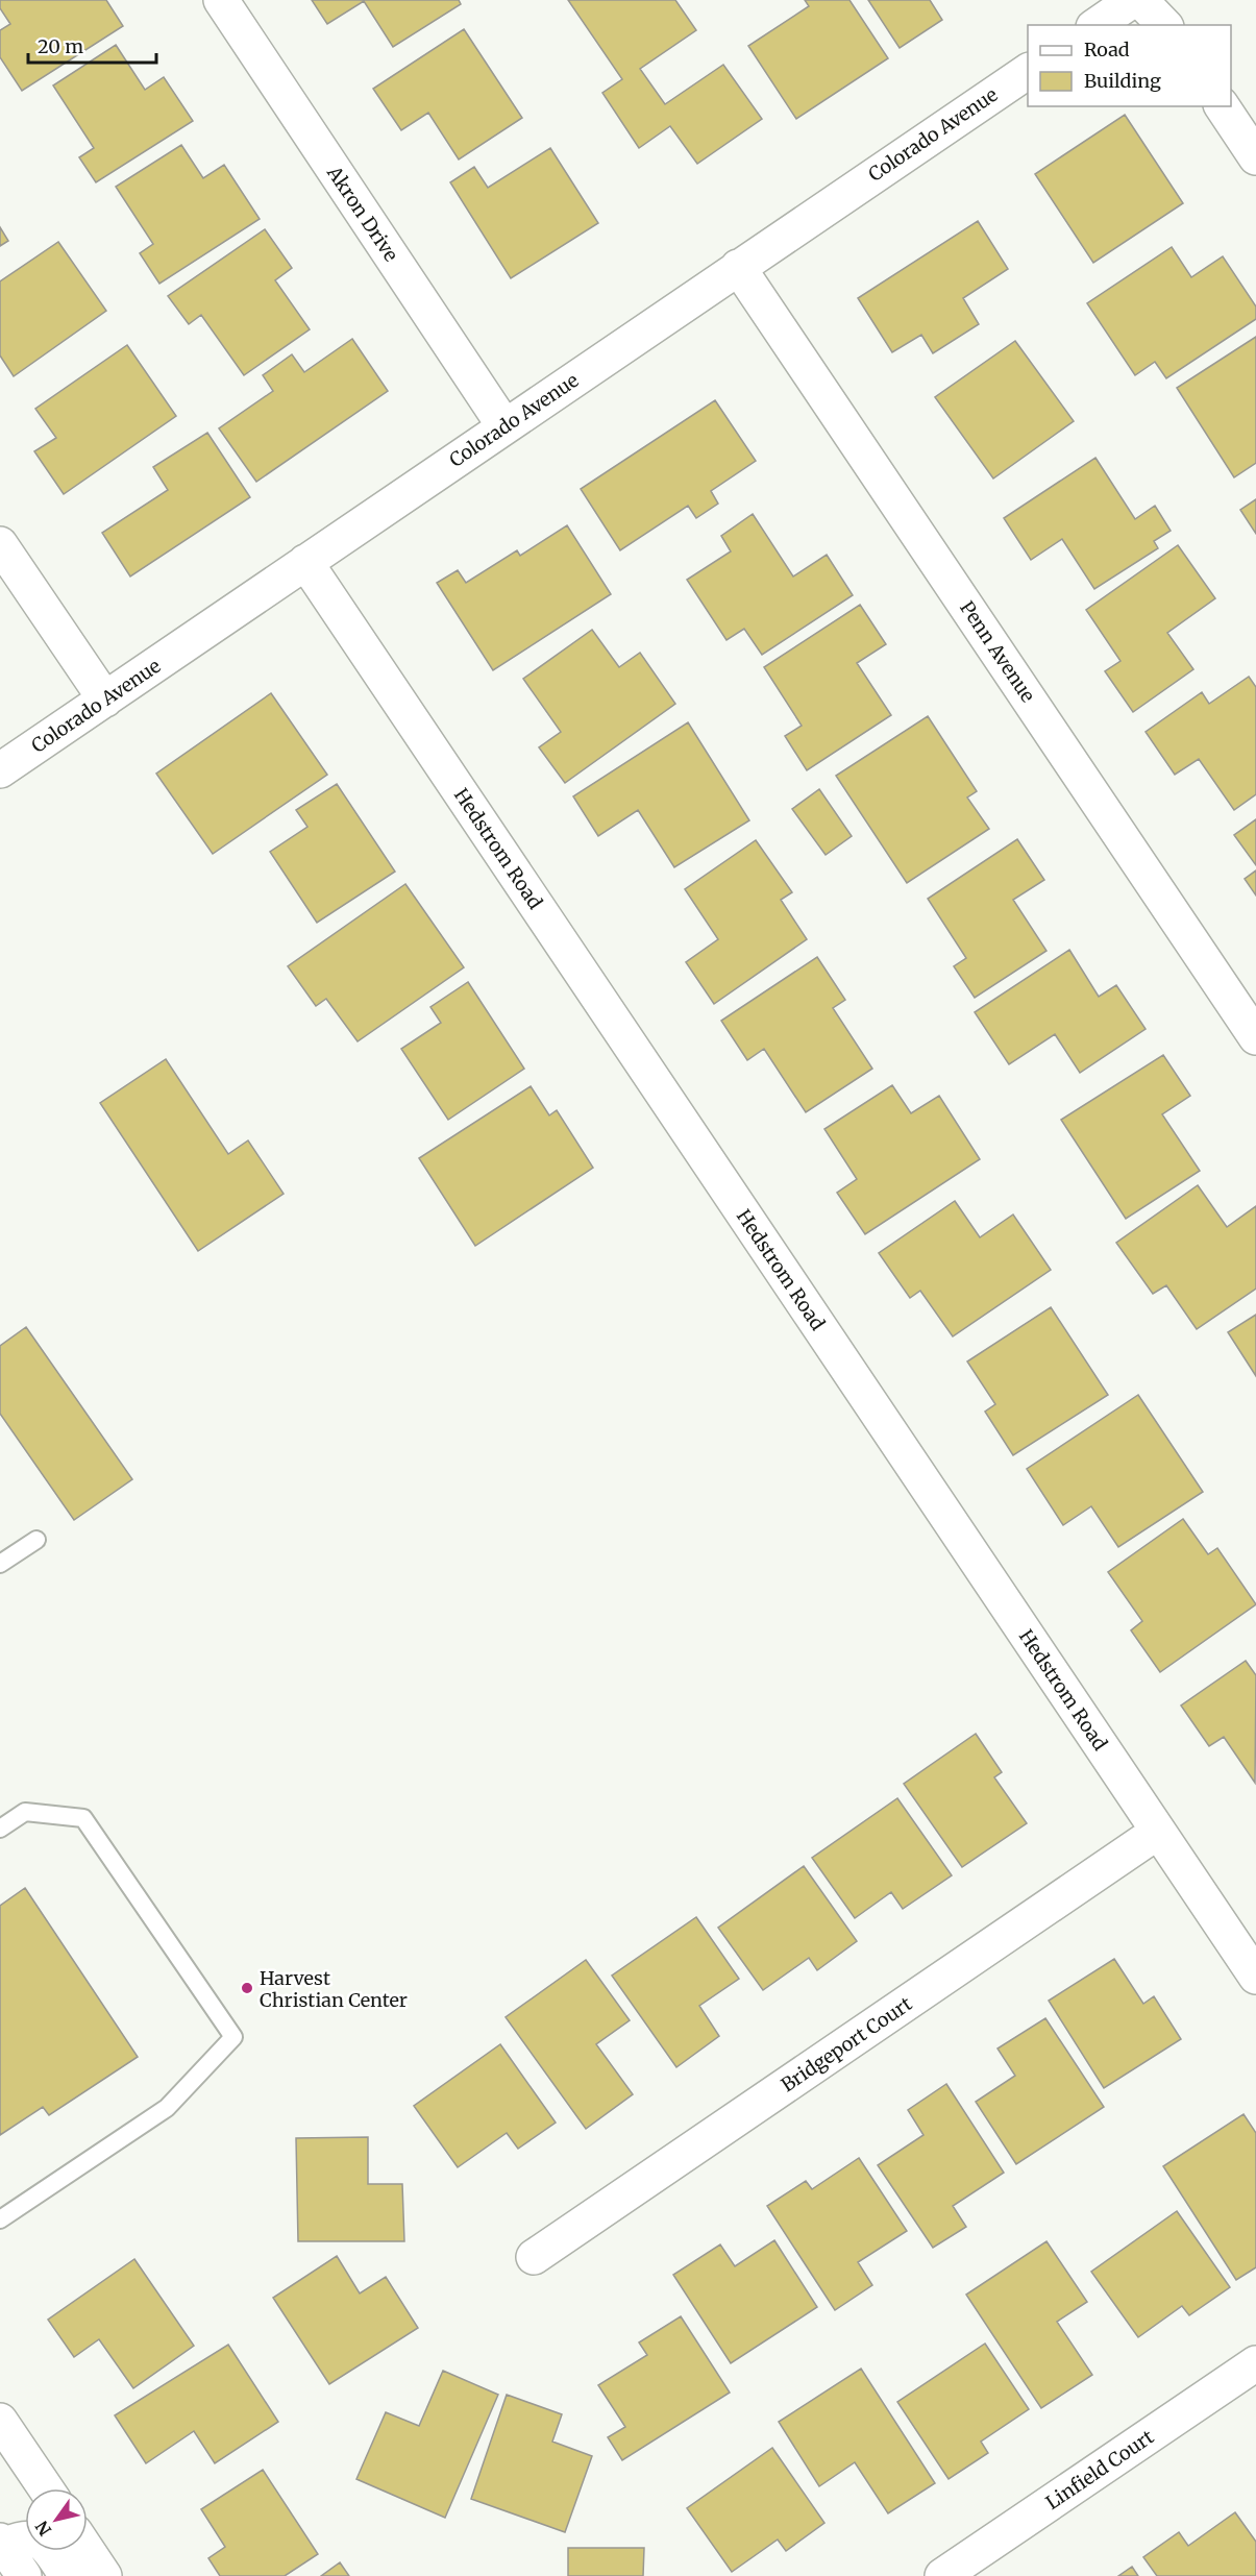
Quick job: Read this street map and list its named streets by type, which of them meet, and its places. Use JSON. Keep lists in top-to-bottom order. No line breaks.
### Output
{"streets":{"street":["Colorado Avenue","Akron Drive","Penn Avenue","Hedstrom Road","Bridgeport Court","Linfield Court"]},"crossings":[["Colorado Avenue","Akron Drive"],["Colorado Avenue","Penn Avenue"],["Colorado Avenue","Hedstrom Road"],["Hedstrom Road","Bridgeport Court"]],"places":["Harvest Christian Center"],"legend":["Road","Building"],"scale_bar":"20 m","north":"bottom left"}
